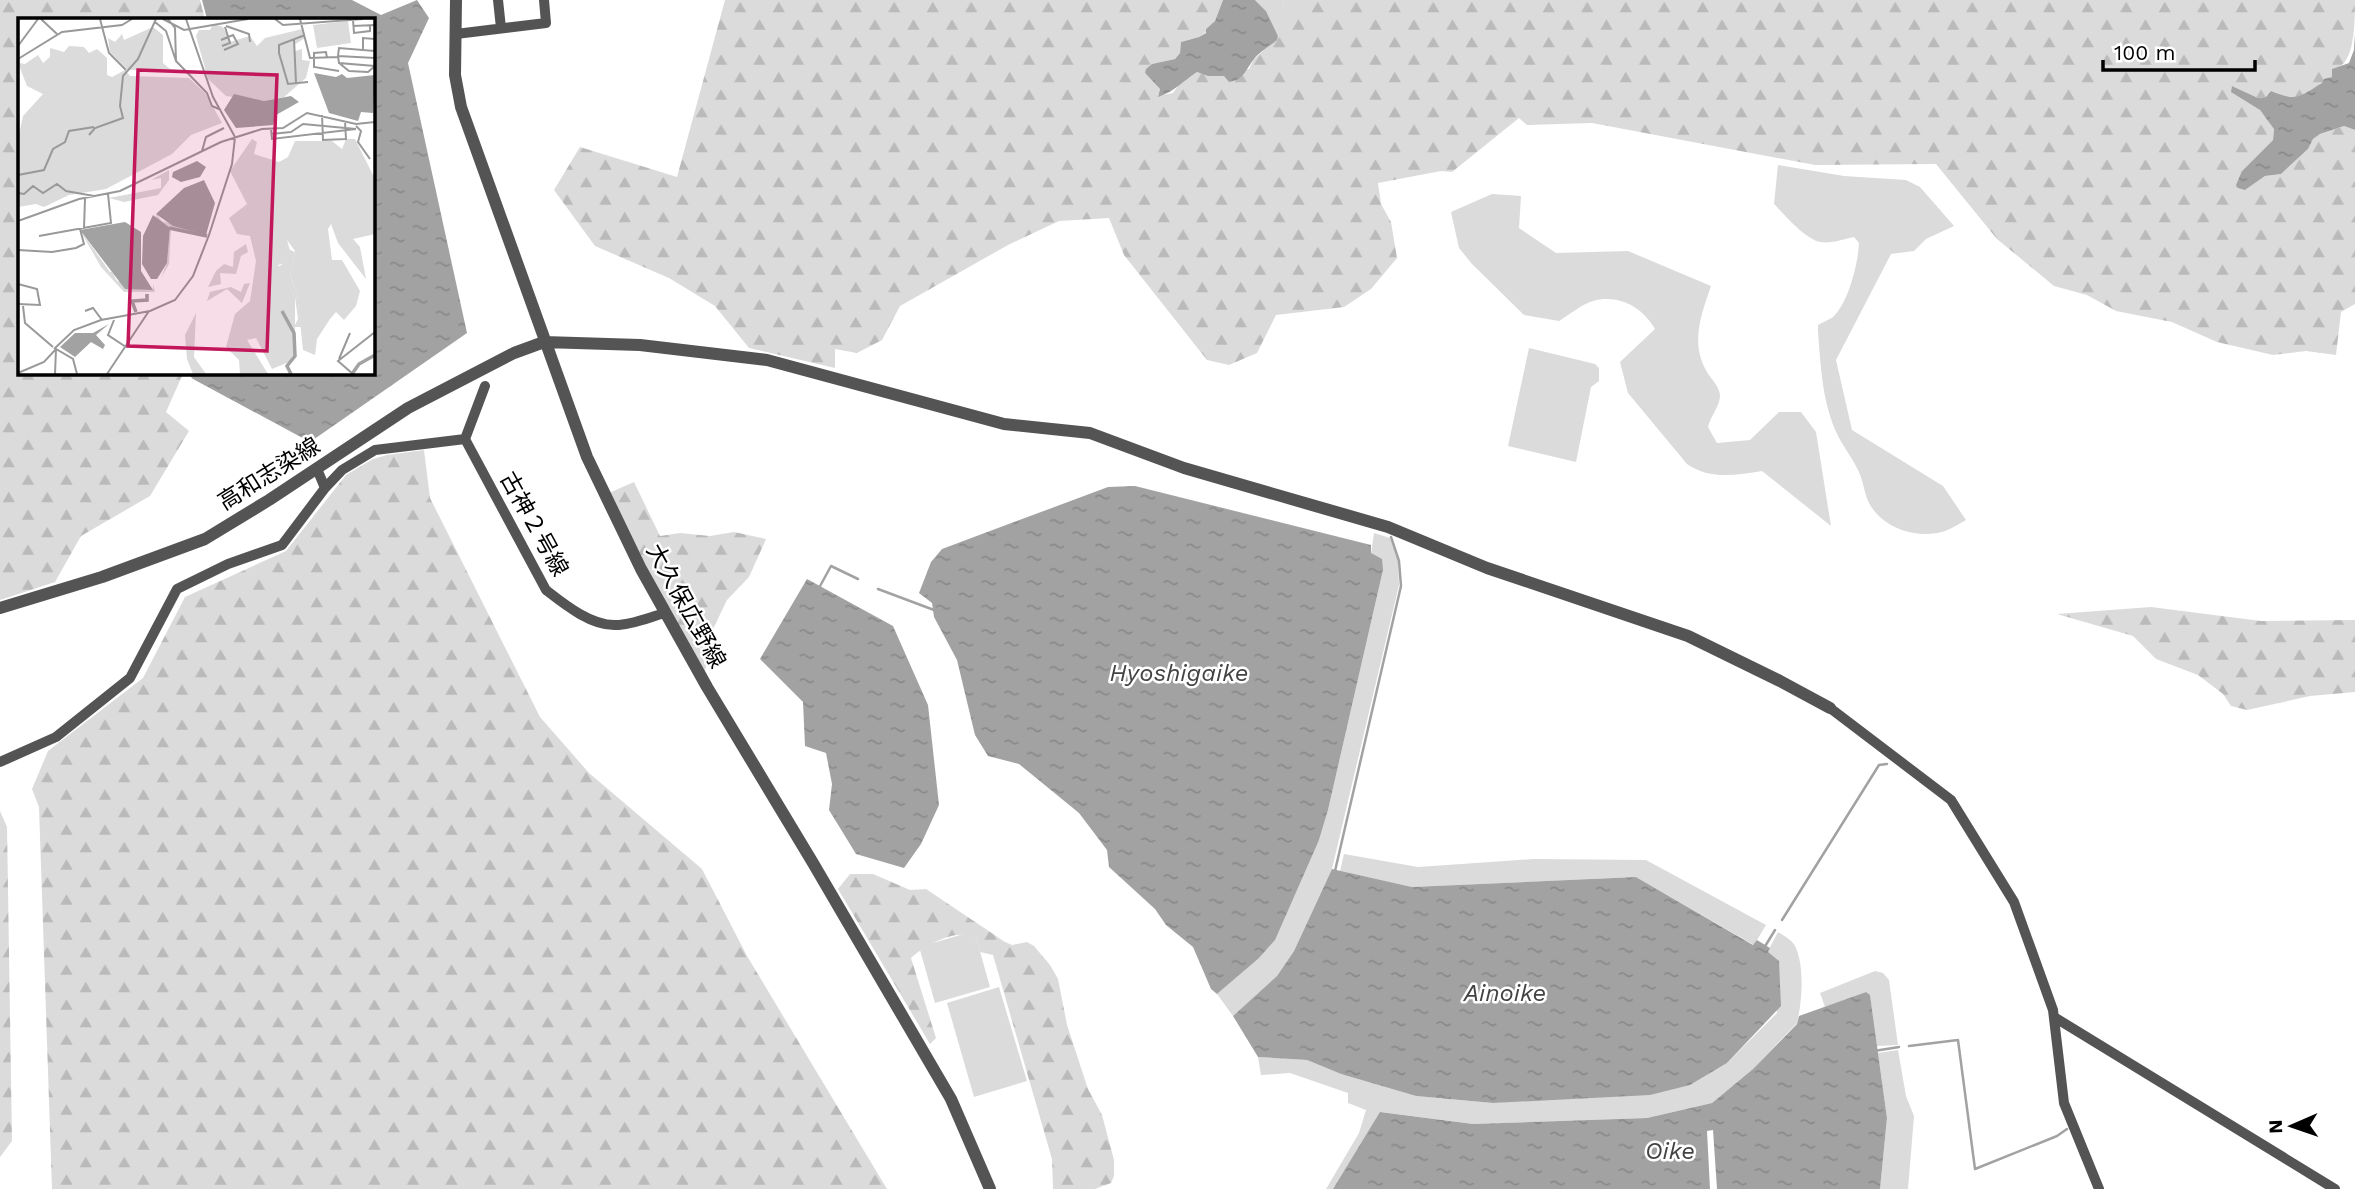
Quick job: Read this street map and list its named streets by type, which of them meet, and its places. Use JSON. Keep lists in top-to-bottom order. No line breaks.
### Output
{"streets":{"street":["高和志染線","古神２号線","大久保広野線"]},"crossings":[["高和志染線","大久保広野線"],["古神２号線","大久保広野線"]],"water":["Hyoshigaike","Ainoike","Oike"],"scale_bar":"100 m","north":"left"}
